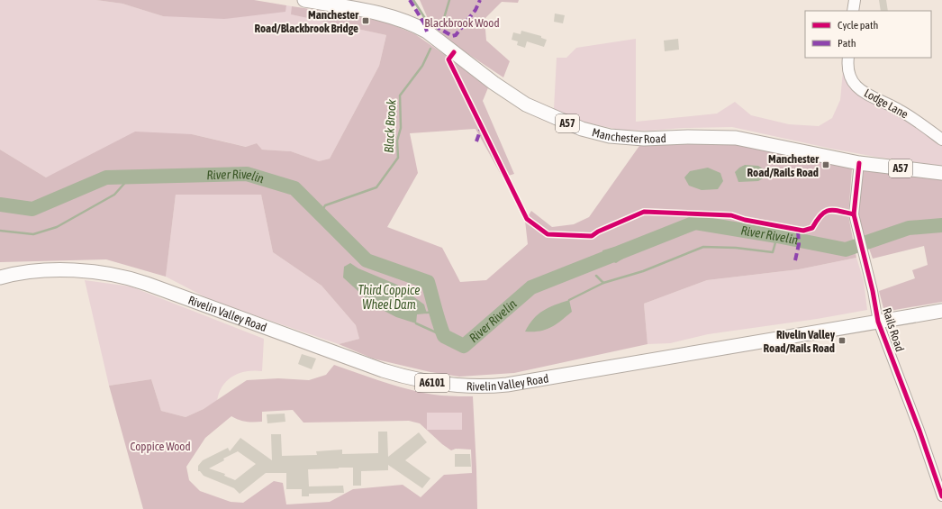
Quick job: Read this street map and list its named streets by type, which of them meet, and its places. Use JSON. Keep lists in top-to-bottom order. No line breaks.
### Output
{"streets":{"main road":["A57","Manchester Road","Rivelin Valley Road","A6101"],"street":["Lodge Lane","Rails Road"]},"crossings":[["Manchester Road","Rails Road"],["Rivelin Valley Road","Rails Road"]],"water":["Black Brook","River Rivelin","Third Coppice Wheel Dam"],"parks":["Blackbrook Wood","Coppice Wood"],"places":{"transit":["Manchester Road/Blackbrook Bridge","Manchester Road/Rails Road","Rivelin Valley Road/Rails Road"]},"legend":["Cycle path","Path"]}
